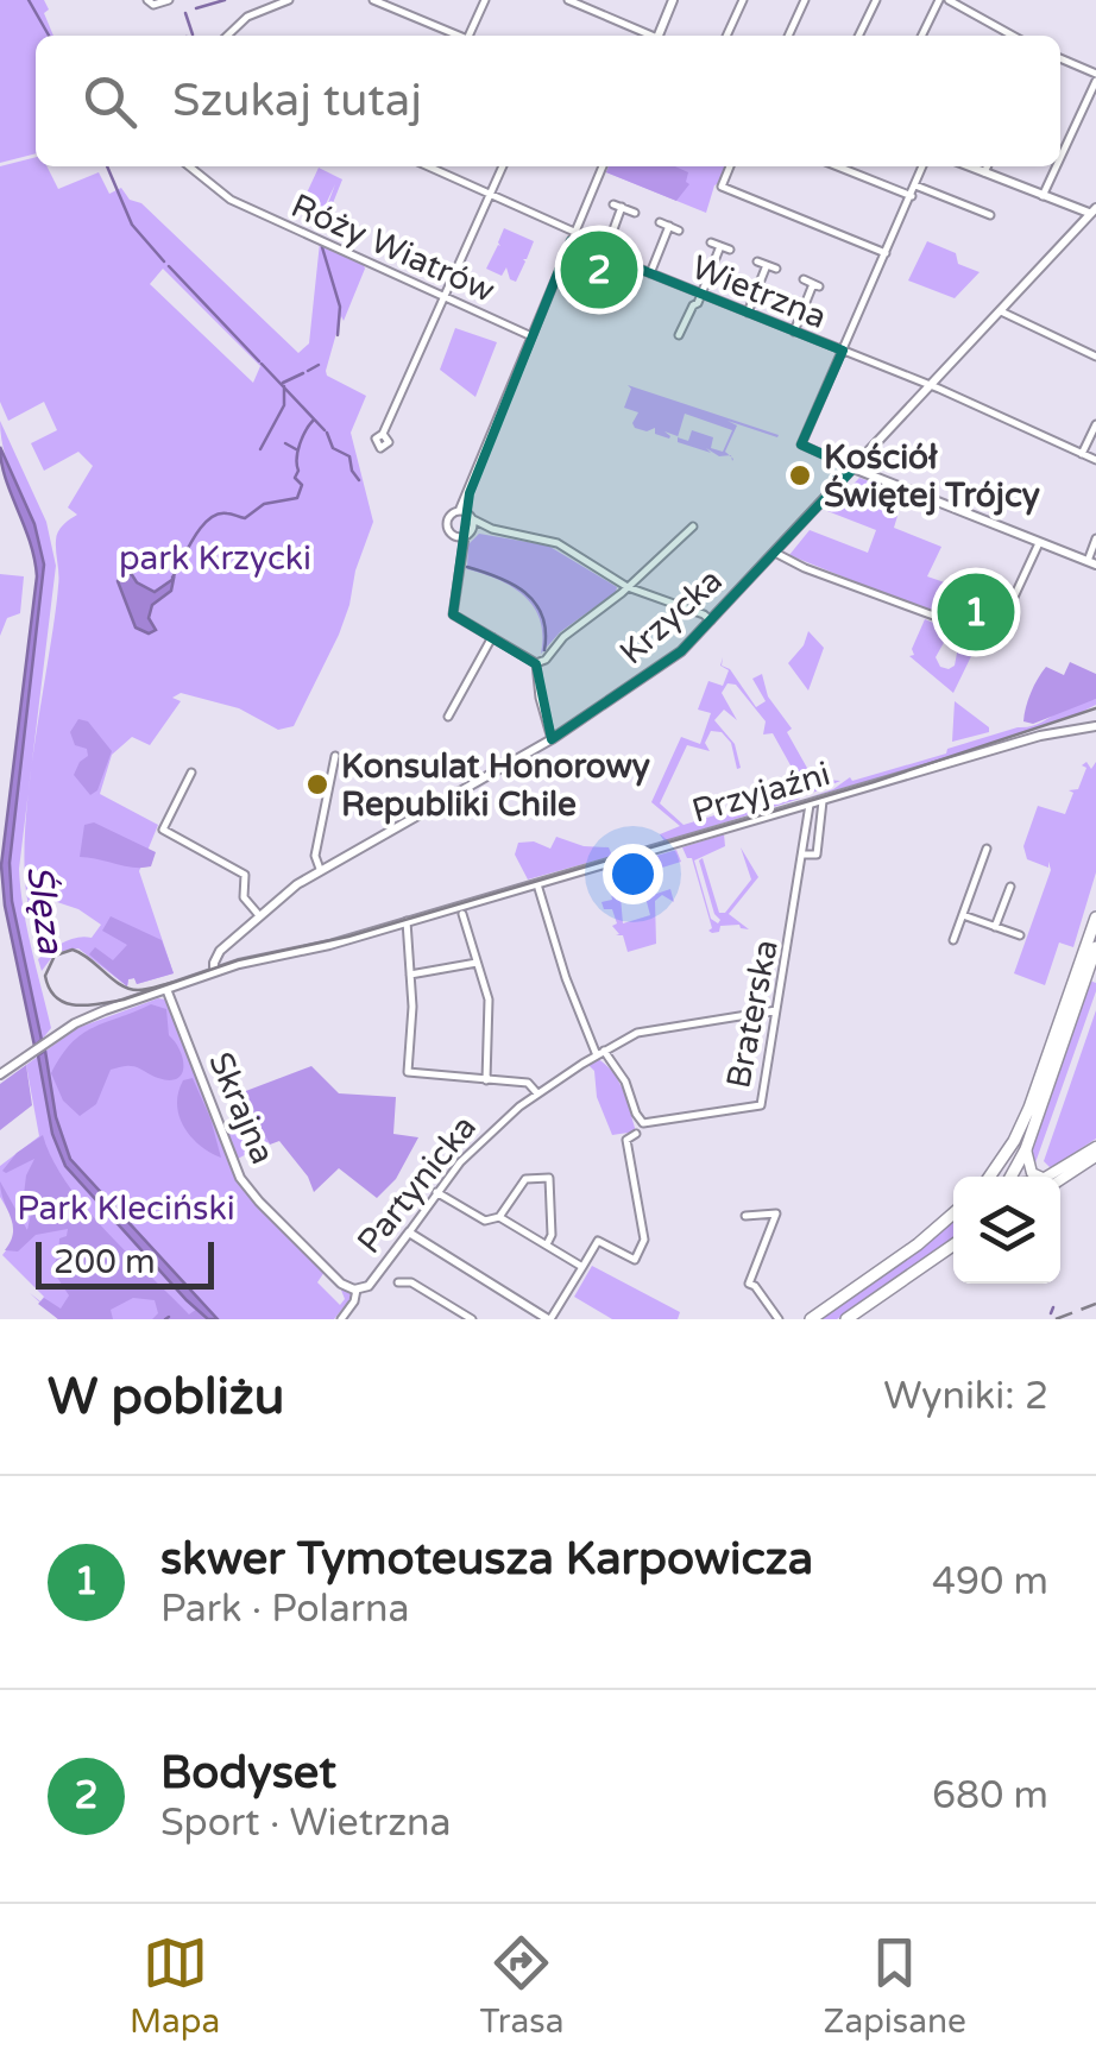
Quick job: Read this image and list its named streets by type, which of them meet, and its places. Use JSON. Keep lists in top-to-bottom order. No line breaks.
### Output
{"streets":{"street":["Róży Wiatrów","Wietrzna","Krzycka","Przyjaźni","Braterska","Skrajna","Partynicka"]},"crossings":[["Wietrzna","Krzycka"],["Krzycka","Przyjaźni"],["Przyjaźni","Braterska"],["Przyjaźni","Skrajna"],["Braterska","Partynicka"],["Skrajna","Partynicka"]],"water":["Ślęza"],"parks":["park Krzycki","Park Kleciński"],"places":["Kościół Świętej Trójcy","Konsulat Honorowy Republiki Chile"],"scale_bar":"200 m","page":{"search":"Szukaj tutaj","pins":["2","1"],"scale":"200 m","heading":["W pobliżu","Wyniki: 2"],"list":[{"mark":"1","name":"skwer Tymoteusza Karpowicza","note":"Park · Polarna","value":"490 m"},{"mark":"2","name":"Bodyset","note":"Sport · Wietrzna","value":"680 m"}],"nav":["Mapa","Trasa","Zapisane"]}}
